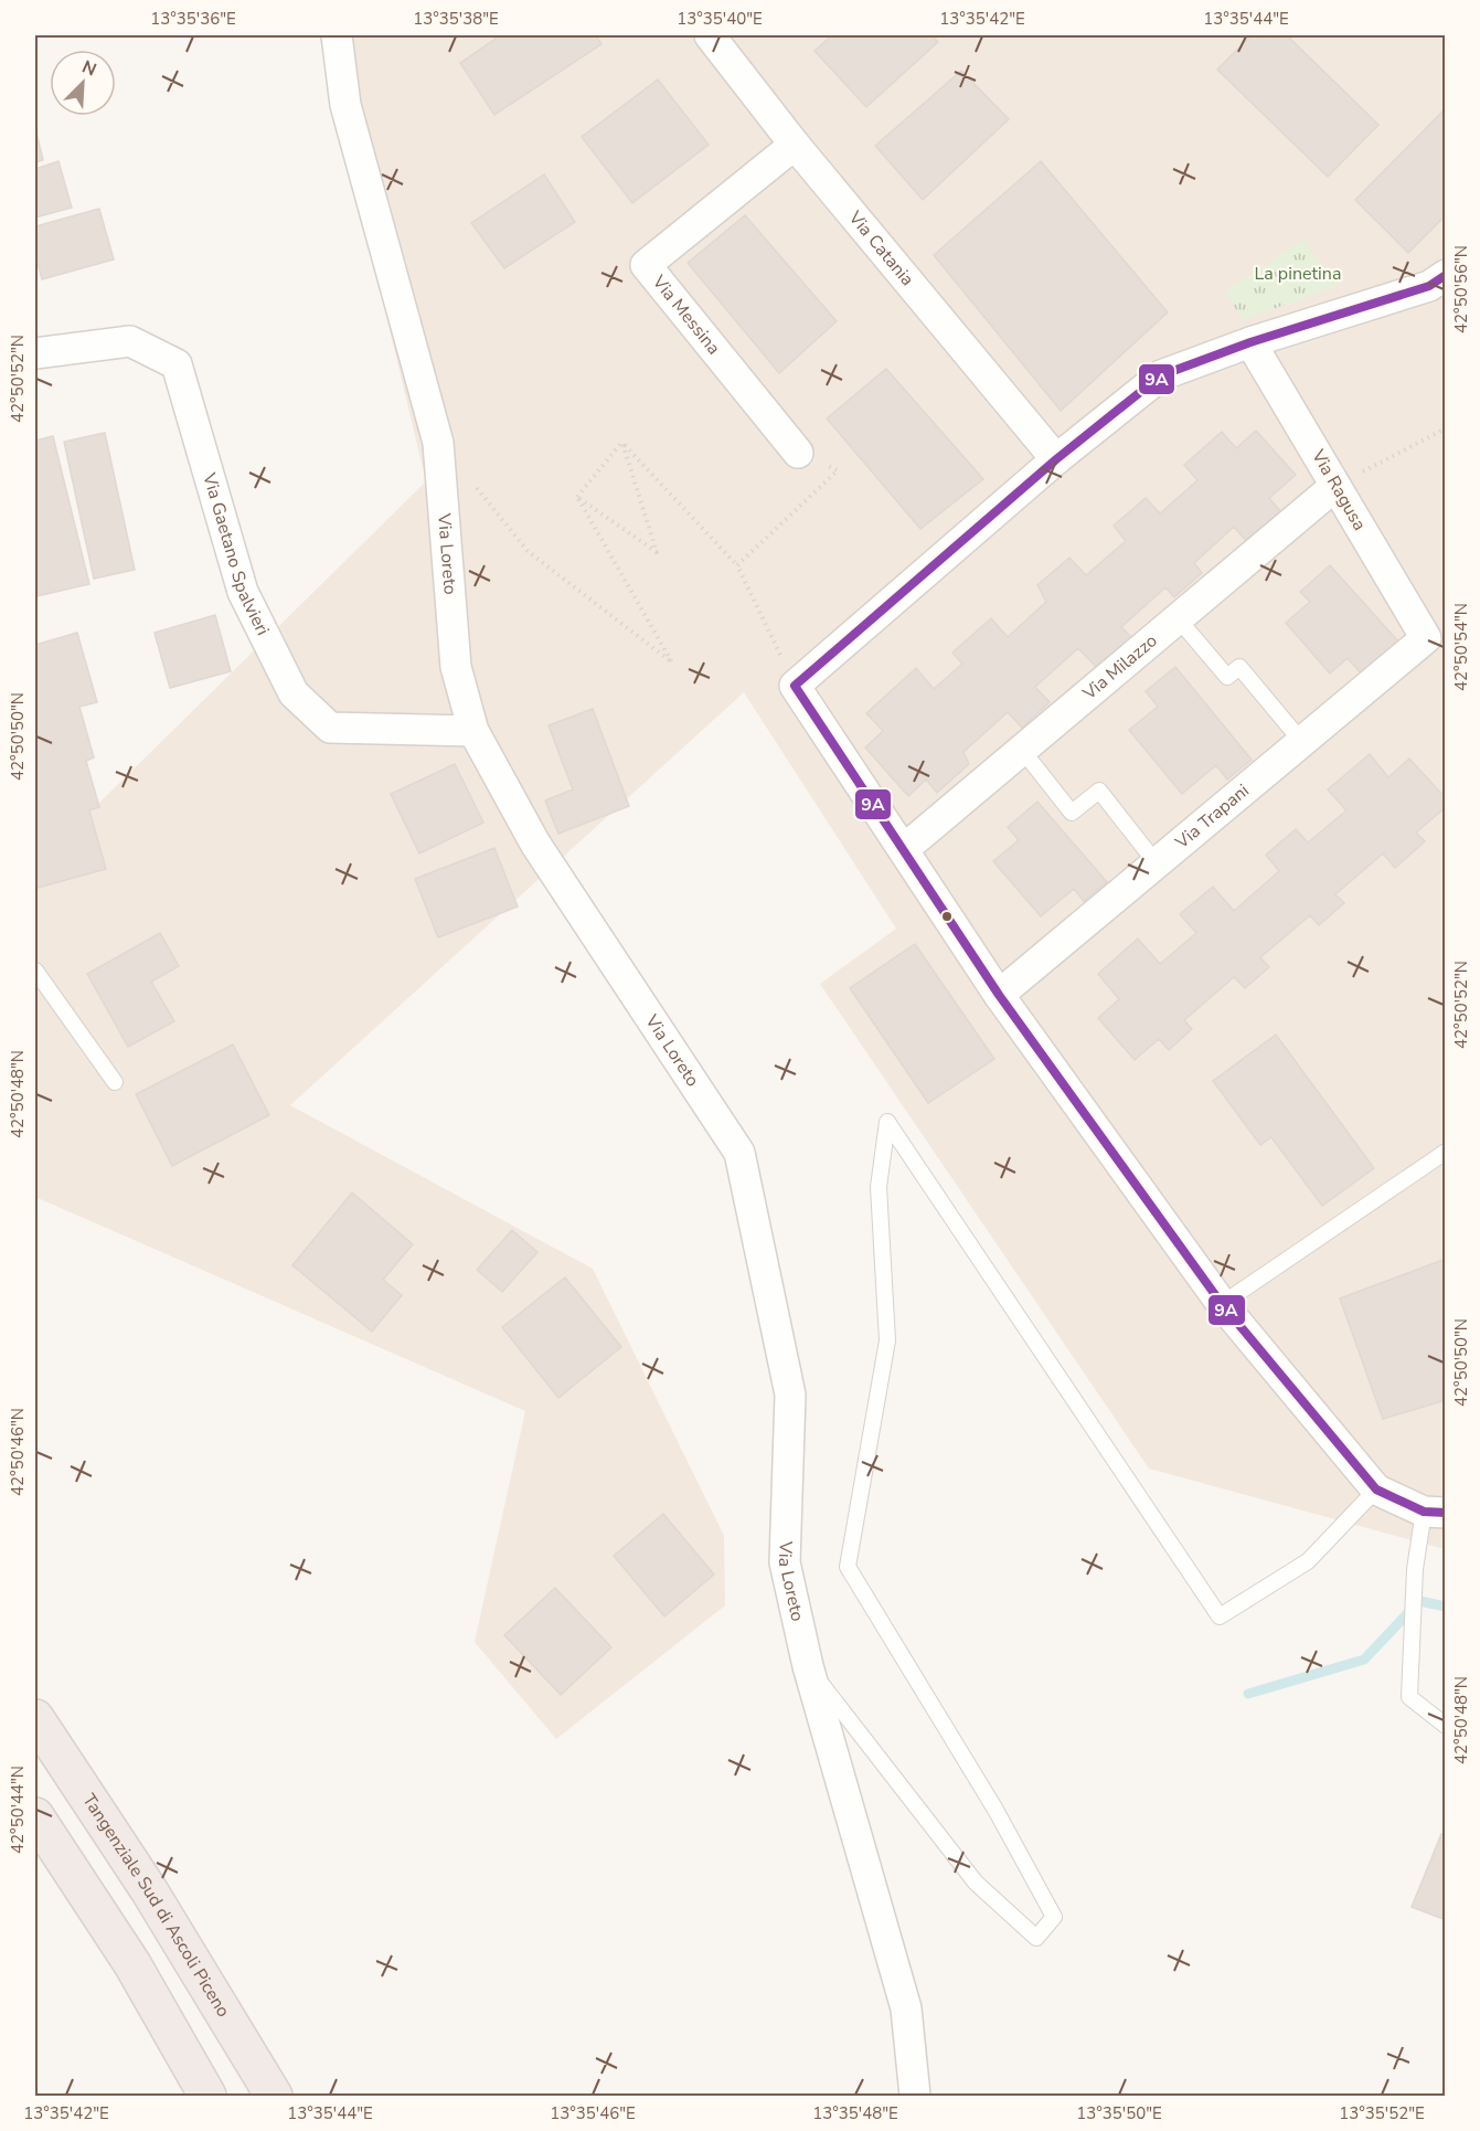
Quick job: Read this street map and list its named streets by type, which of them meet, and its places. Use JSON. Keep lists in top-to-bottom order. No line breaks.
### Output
{"streets":{"highway":["Tangenziale Sud di Ascoli Piceno"],"street":["Via Catania","Via Messina","Via Ragusa","Via Gaetano Spalvieri","Via Loreto","Via Milazzo","Via Trapani"]},"crossings":[["Via Catania","Via Messina"],["Via Ragusa","Via Milazzo"],["Via Ragusa","Via Trapani"],["Via Gaetano Spalvieri","Via Loreto"]],"parks":["La pinetina"],"lines":["transit line 9A"],"north":"top right","coordinates":["13°35'36\"E","13°35'38\"E","13°35'40\"E","13°35'42\"E","13°35'44\"E","42°50'56\"N","42°50'52\"N","42°50'54\"N","42°50'50\"N","42°50'48\"N","42°50'46\"N","42°50'44\"N","13°35'46\"E","13°35'48\"E","13°35'50\"E","13°35'52\"E"]}
